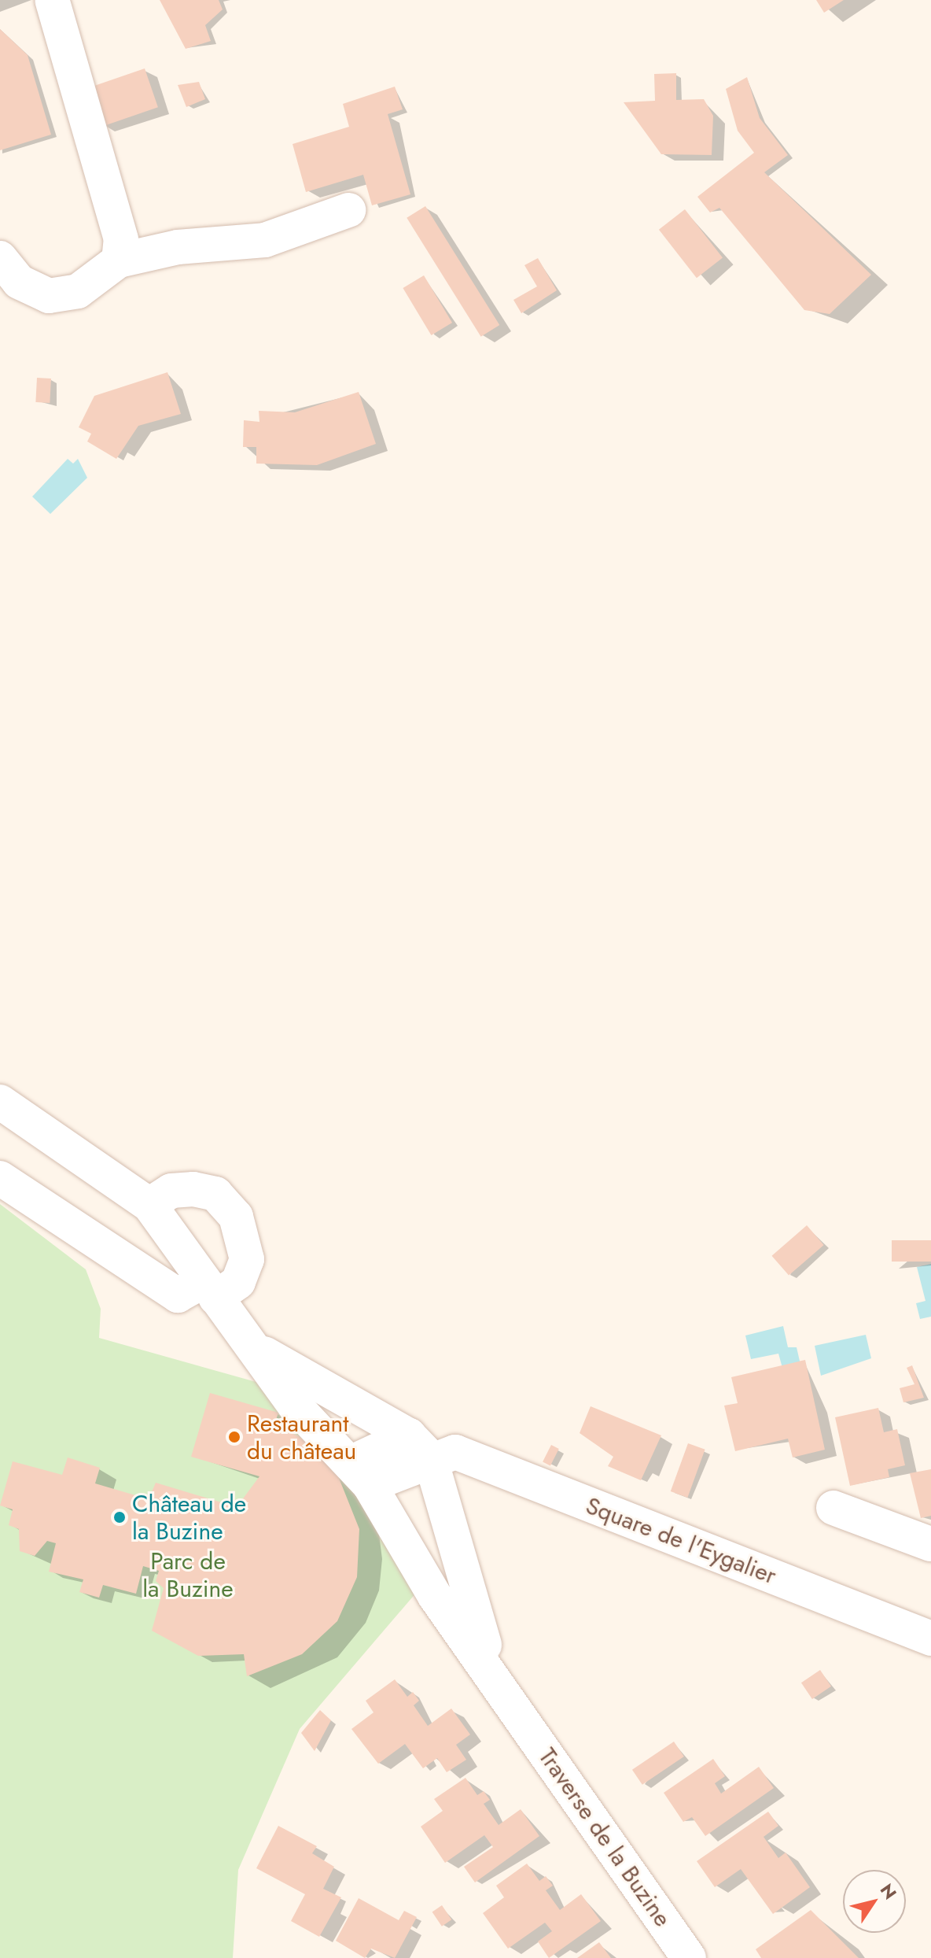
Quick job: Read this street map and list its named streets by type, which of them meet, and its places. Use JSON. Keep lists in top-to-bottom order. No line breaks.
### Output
{"streets":{"street":["Square de l'Eygalier","Traverse de la Buzine"]},"crossings":[["Square de l'Eygalier","Traverse de la Buzine"]],"parks":["Parc de la Buzine"],"places":["Restaurant du château","Château de la Buzine"],"north":"top right"}
